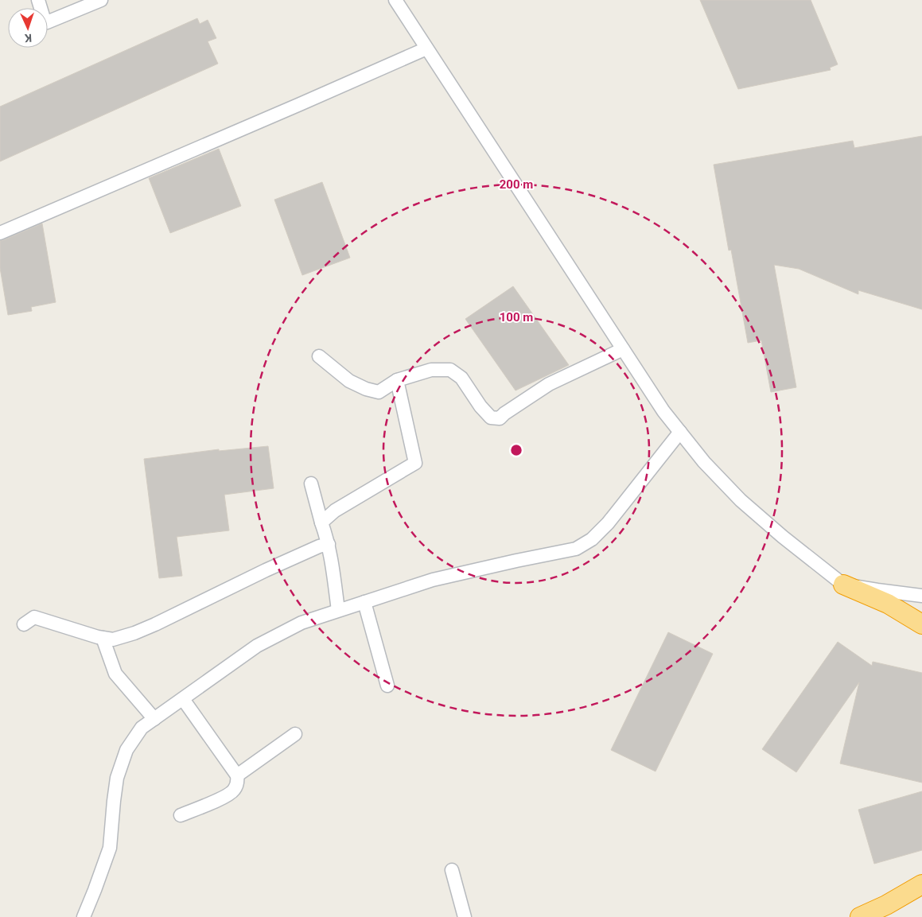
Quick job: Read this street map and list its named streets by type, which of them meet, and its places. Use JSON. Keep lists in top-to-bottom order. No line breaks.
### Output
{"north":"bottom","rings":["200 m","100 m"]}
